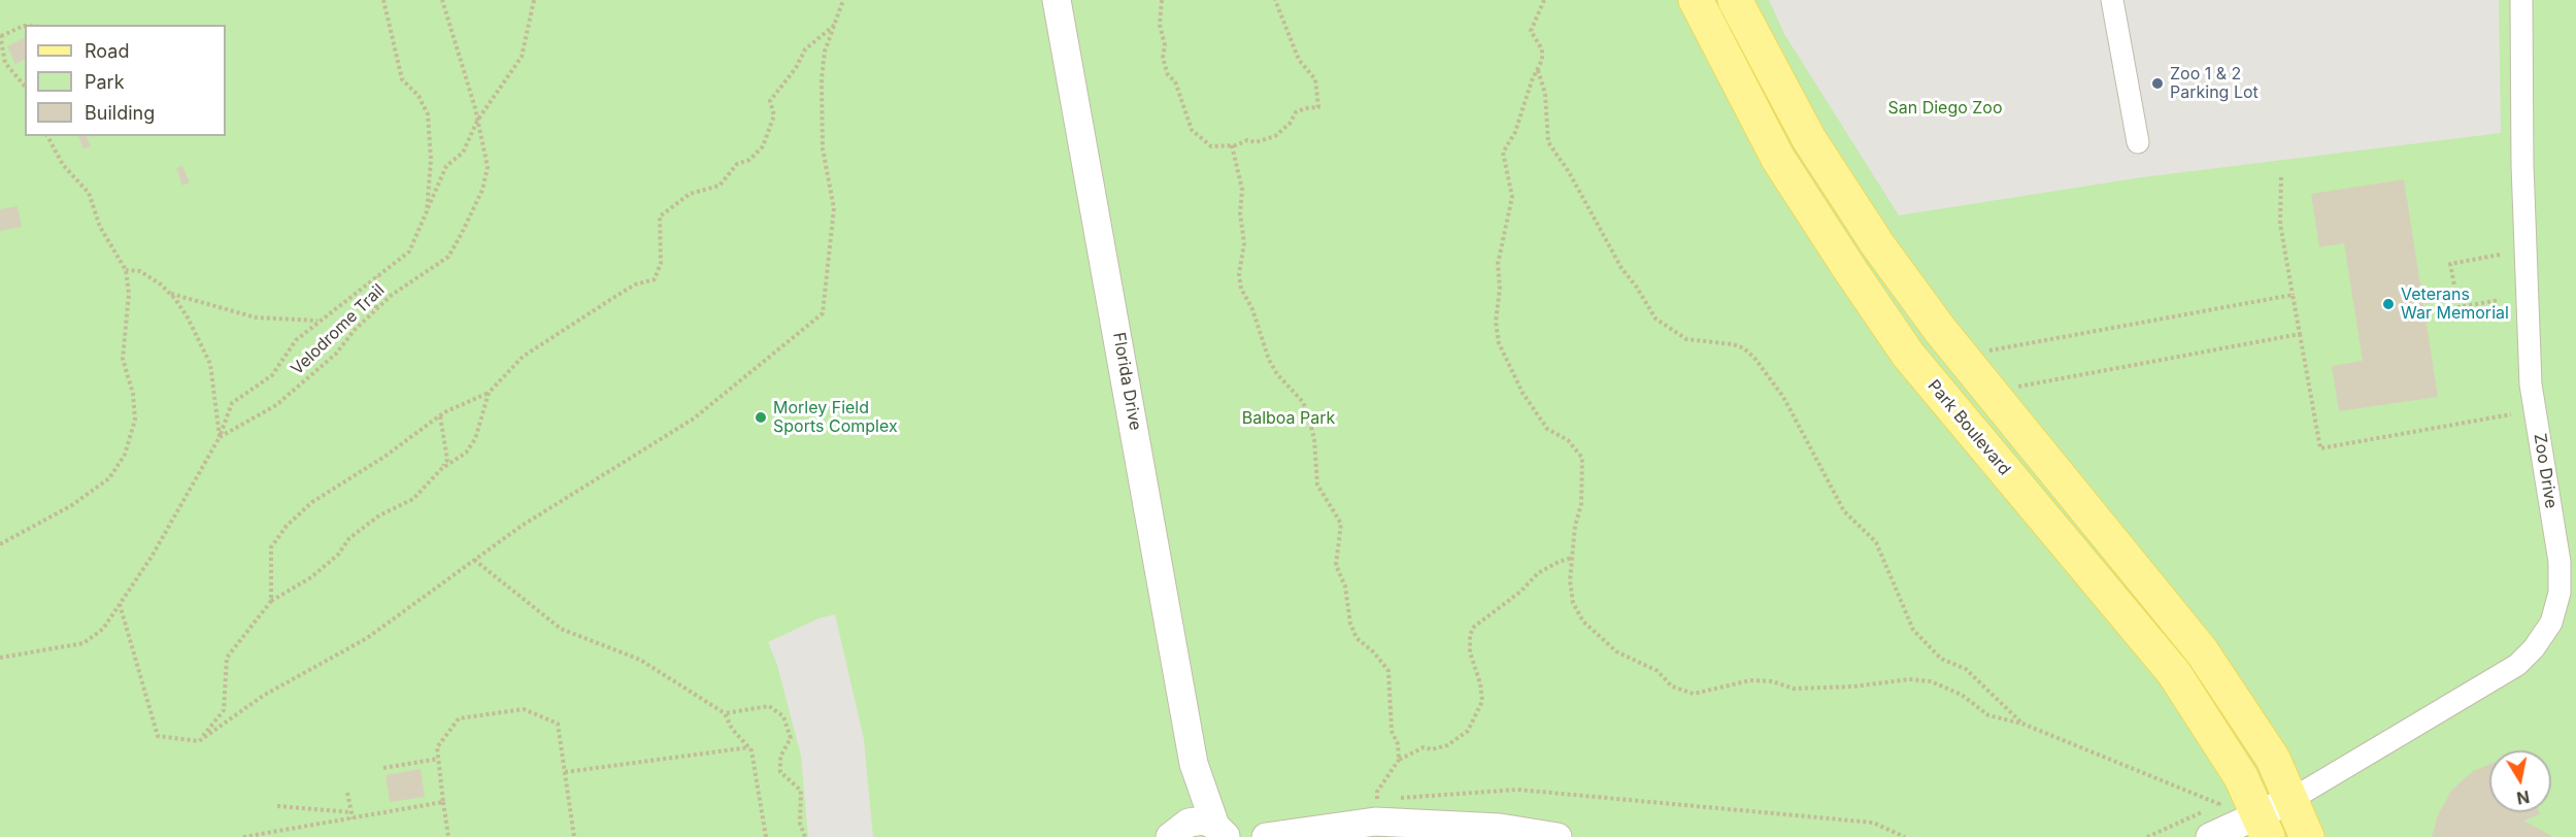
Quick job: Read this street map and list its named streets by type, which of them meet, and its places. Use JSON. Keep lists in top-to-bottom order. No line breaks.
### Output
{"streets":{"main road":["Park Boulevard"],"street":["Florida Drive","Zoo Drive"],"path":["Velodrome Trail"]},"parks":["San Diego Zoo","Balboa Park"],"places":["Zoo 1 & 2 Parking Lot","Veterans War Memorial","Morley Field Sports Complex"],"legend":["Road","Park","Building"],"north":"bottom"}
